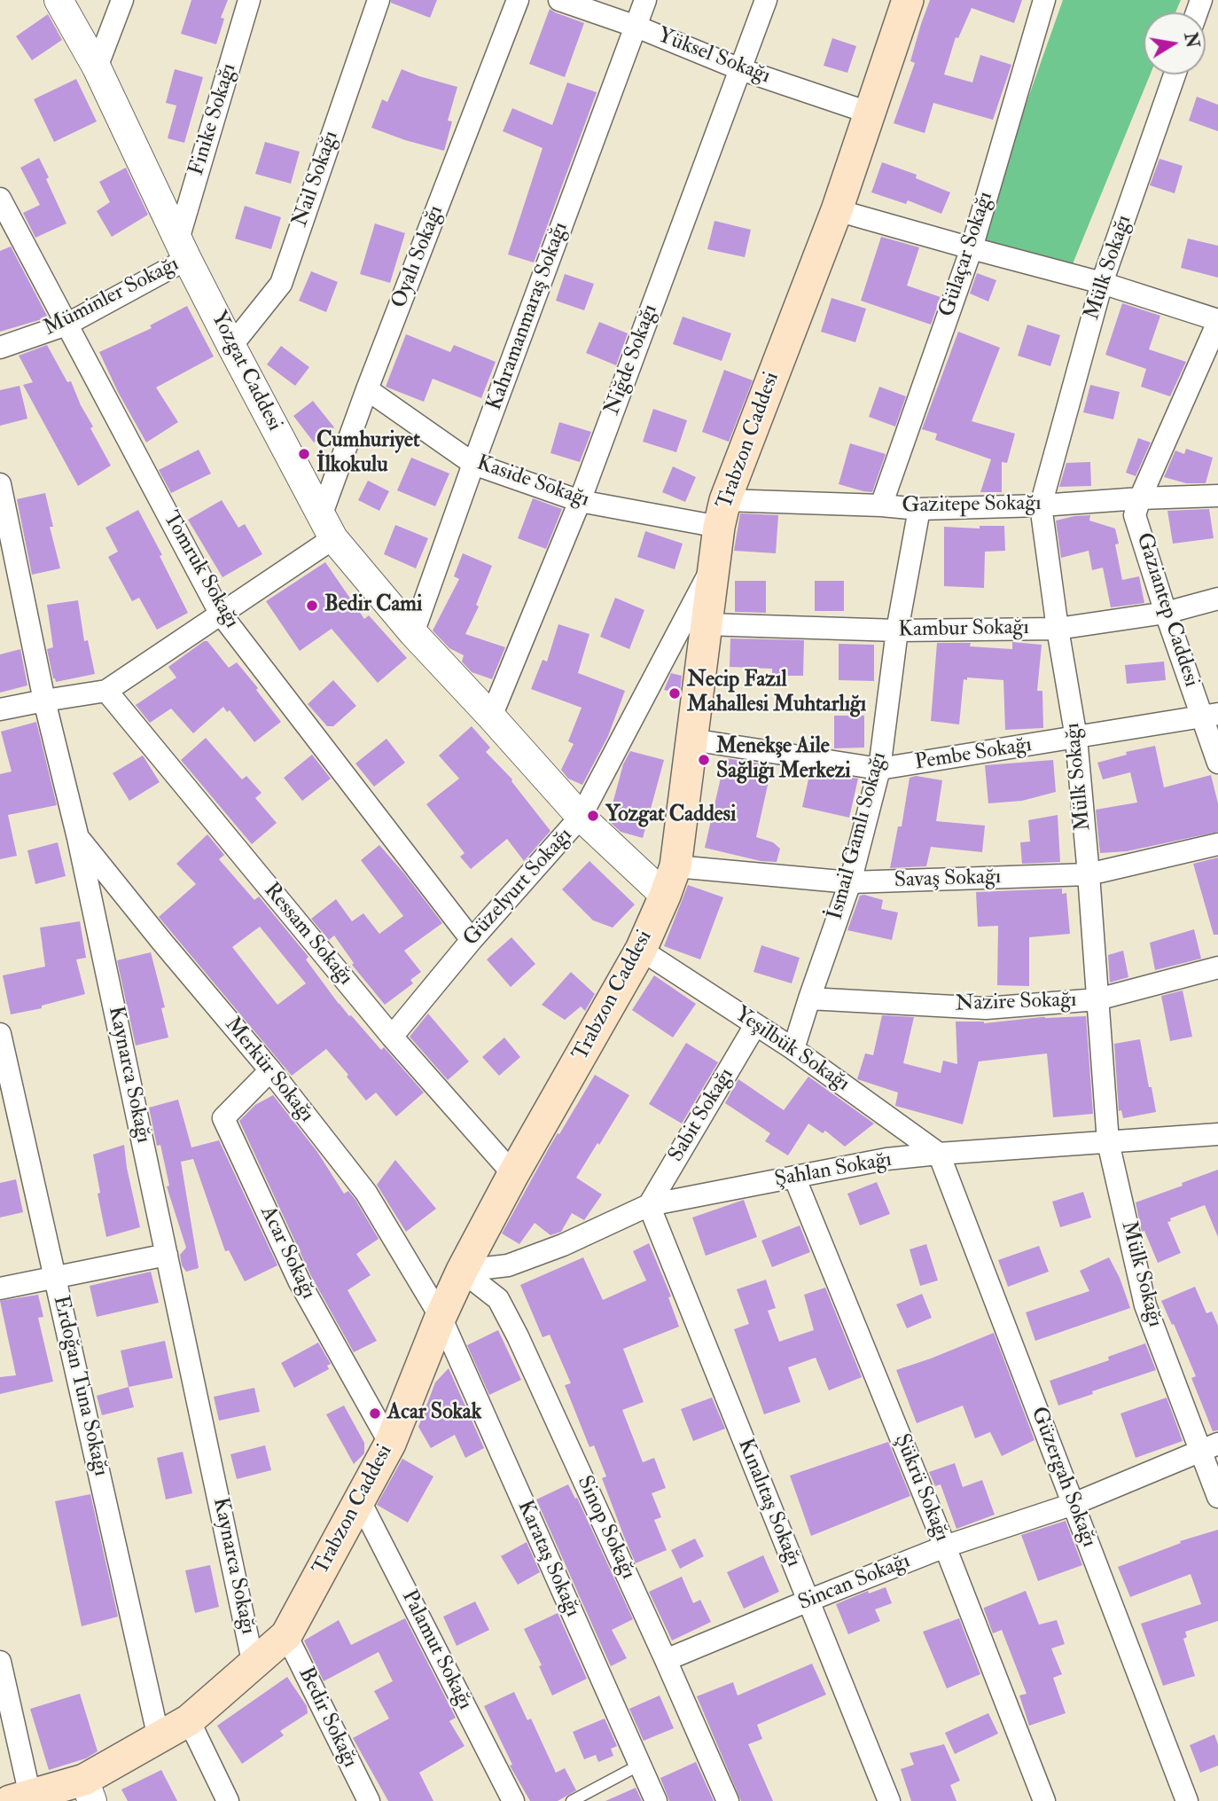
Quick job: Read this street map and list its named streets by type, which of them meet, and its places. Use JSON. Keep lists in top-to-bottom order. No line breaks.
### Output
{"streets":{"main road":["Trabzon Caddesi"],"street":["Yüksel Sokağı","Finike Sokağı","Nail Sokağı","Gülaçar Sokağı","Oyalı Sokağı","Mülk Sokağı","Müminler Sokağı","Kahramanmaraş Sokağı","Niğde Sokağı","Yozgat Caddesi","Kaside Sokağı","Gazitepe Sokağı","Tomruk Sokağı","Gaziantep Caddesi","Kambur Sokağı","Pembe Sokağı","İsmail Gamlı Sokağı","Savaş Sokağı","Güzelyurt Sokağı","Ressam Sokağı","Nazire Sokağı","Yeşilbük Sokağı","Merkür Sokağı","Kaynarca Sokağı","Sabit Sokağı","Şahlan Sokağı","Acar Sokağı","Erdoğan Tuna Sokağı","Güzergah Sokağı","Şükrü Sokağı","Kınalıtaş Sokağı","Sinop Sokağı","Karataş Sokağı","Sincan Sokağı","Palamut Sokağı","Bedir Sokağı"]},"crossings":[["Yüksel Sokağı","Kahramanmaraş Sokağı"],["Yüksel Sokağı","Niğde Sokağı"],["Yüksel Sokağı","Trabzon Caddesi"],["Finike Sokağı","Müminler Sokağı"],["Finike Sokağı","Yozgat Caddesi"],["Nail Sokağı","Yozgat Caddesi"],["Gülaçar Sokağı","Gazitepe Sokağı"],["Oyalı Sokağı","Yozgat Caddesi"],["Oyalı Sokağı","Kaside Sokağı"],["Mülk Sokağı","Gazitepe Sokağı"],["Mülk Sokağı","Kambur Sokağı"],["Mülk Sokağı","Pembe Sokağı"],["Mülk Sokağı","Savaş Sokağı"],["Mülk Sokağı","Nazire Sokağı"],["Mülk Sokağı","Şahlan Sokağı"],["Mülk Sokağı","Sincan Sokağı"],["Müminler Sokağı","Yozgat Caddesi"],["Müminler Sokağı","Tomruk Sokağı"],["Kahramanmaraş Sokağı","Yozgat Caddesi"],["Kahramanmaraş Sokağı","Kaside Sokağı"],["Niğde Sokağı","Yozgat Caddesi"],["Niğde Sokağı","Kaside Sokağı"],["Yozgat Caddesi","Trabzon Caddesi"],["Yozgat Caddesi","Güzelyurt Sokağı"],["Trabzon Caddesi","Kaside Sokağı"],["Trabzon Caddesi","Gazitepe Sokağı"],["Trabzon Caddesi","Kambur Sokağı"],["Trabzon Caddesi","Pembe Sokağı"],["Trabzon Caddesi","Savaş Sokağı"],["Trabzon Caddesi","Güzelyurt Sokağı"],["Trabzon Caddesi","Ressam Sokağı"],["Trabzon Caddesi","Yeşilbük Sokağı"],["Trabzon Caddesi","Merkür Sokağı"],["Trabzon Caddesi","Kaynarca Sokağı"],["Trabzon Caddesi","Şahlan Sokağı"],["Trabzon Caddesi","Acar Sokağı"],["Trabzon Caddesi","Erdoğan Tuna Sokağı"],["Trabzon Caddesi","Sinop Sokağı"],["Trabzon Caddesi","Karataş Sokağı"],["Trabzon Caddesi","Palamut Sokağı"],["Trabzon Caddesi","Bedir Sokağı"],["Kaside Sokağı","Gazitepe Sokağı"],["Gazitepe Sokağı","Gaziantep Caddesi"],["Gazitepe Sokağı","İsmail Gamlı Sokağı"],["Tomruk Sokağı","Güzelyurt Sokağı"],["Gaziantep Caddesi","Kambur Sokağı"],["Gaziantep Caddesi","Pembe Sokağı"],["Kambur Sokağı","İsmail Gamlı Sokağı"],["Pembe Sokağı","İsmail Gamlı Sokağı"],["İsmail Gamlı Sokağı","Savaş Sokağı"],["İsmail Gamlı Sokağı","Nazire Sokağı"],["İsmail Gamlı Sokağı","Yeşilbük Sokağı"],["Güzelyurt Sokağı","Ressam Sokağı"],["Yeşilbük Sokağı","Sabit Sokağı"],["Yeşilbük Sokağı","Şahlan Sokağı"],["Yeşilbük Sokağı","Güzergah Sokağı"],["Merkür Sokağı","Kaynarca Sokağı"],["Merkür Sokağı","Acar Sokağı"],["Merkür Sokağı","Karataş Sokağı"],["Sabit Sokağı","Şahlan Sokağı"],["Sabit Sokağı","Kınalıtaş Sokağı"],["Şahlan Sokağı","Güzergah Sokağı"],["Şahlan Sokağı","Şükrü Sokağı"],["Şahlan Sokağı","Kınalıtaş Sokağı"],["Şahlan Sokağı","Sinop Sokağı"],["Güzergah Sokağı","Sincan Sokağı"],["Şükrü Sokağı","Sincan Sokağı"],["Kınalıtaş Sokağı","Sincan Sokağı"],["Sinop Sokağı","Sincan Sokağı"]],"places":["Cumhuriyet İlkokulu","Bedir Cami","Necip Fazıl Mahallesi Muhtarlığı","Menekşe Aile Sağlığı Merkezi","Yozgat Caddesi","Acar Sokak"],"north":"right"}
